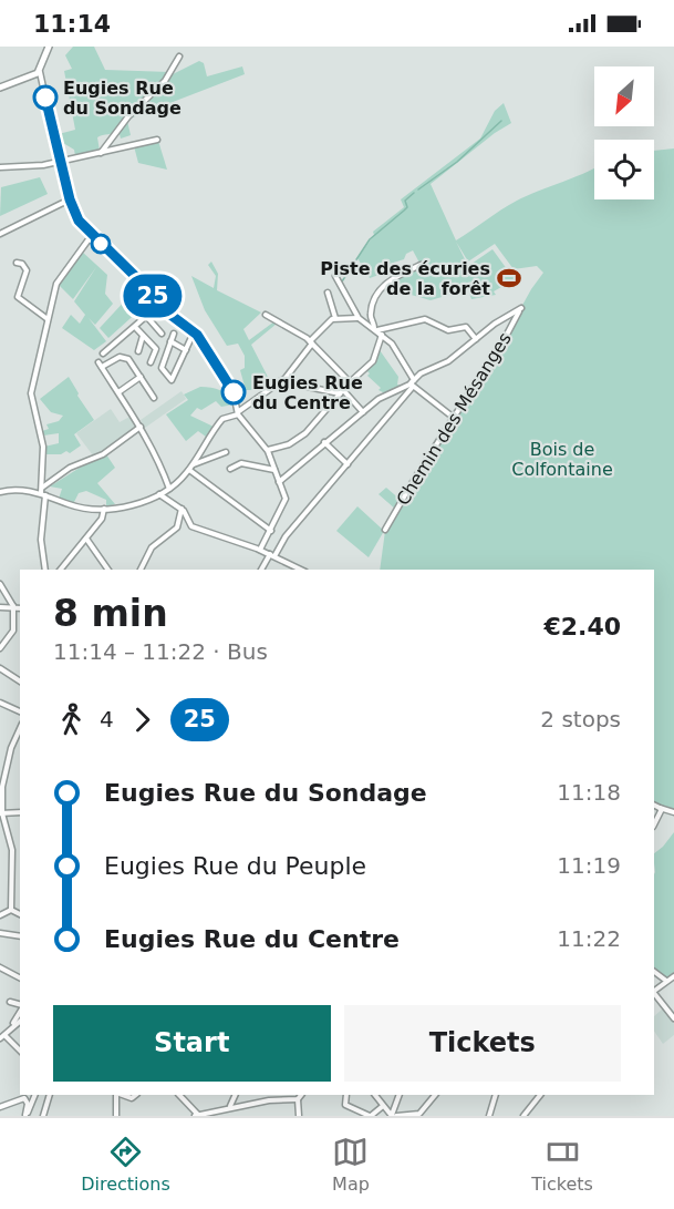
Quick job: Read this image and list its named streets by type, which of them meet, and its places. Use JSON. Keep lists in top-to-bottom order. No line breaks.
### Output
{"streets":{"street":["Chemin des Mésanges"]},"parks":["Bois de Colfontaine"],"places":{"other":["Eugies Rue du Sondage","Eugies Rue du Centre"],"sports":["Piste des écuries de la forêt"]},"lines":["bus line 25"],"north":"bottom left","page":{"status":"11:14","on_map":"25","heading":["8 min","11:14 – 11:22 · Bus","€2.40"],"legs":["4","25","2 stops"],"list":[{"name":"Eugies Rue du Sondage","value":"11:18"},{"name":"Eugies Rue du Peuple","value":"11:19"},{"name":"Eugies Rue du Centre","value":"11:22"}],"buttons":["Start","Tickets"],"tabs":["Directions","Map","Tickets"]}}
